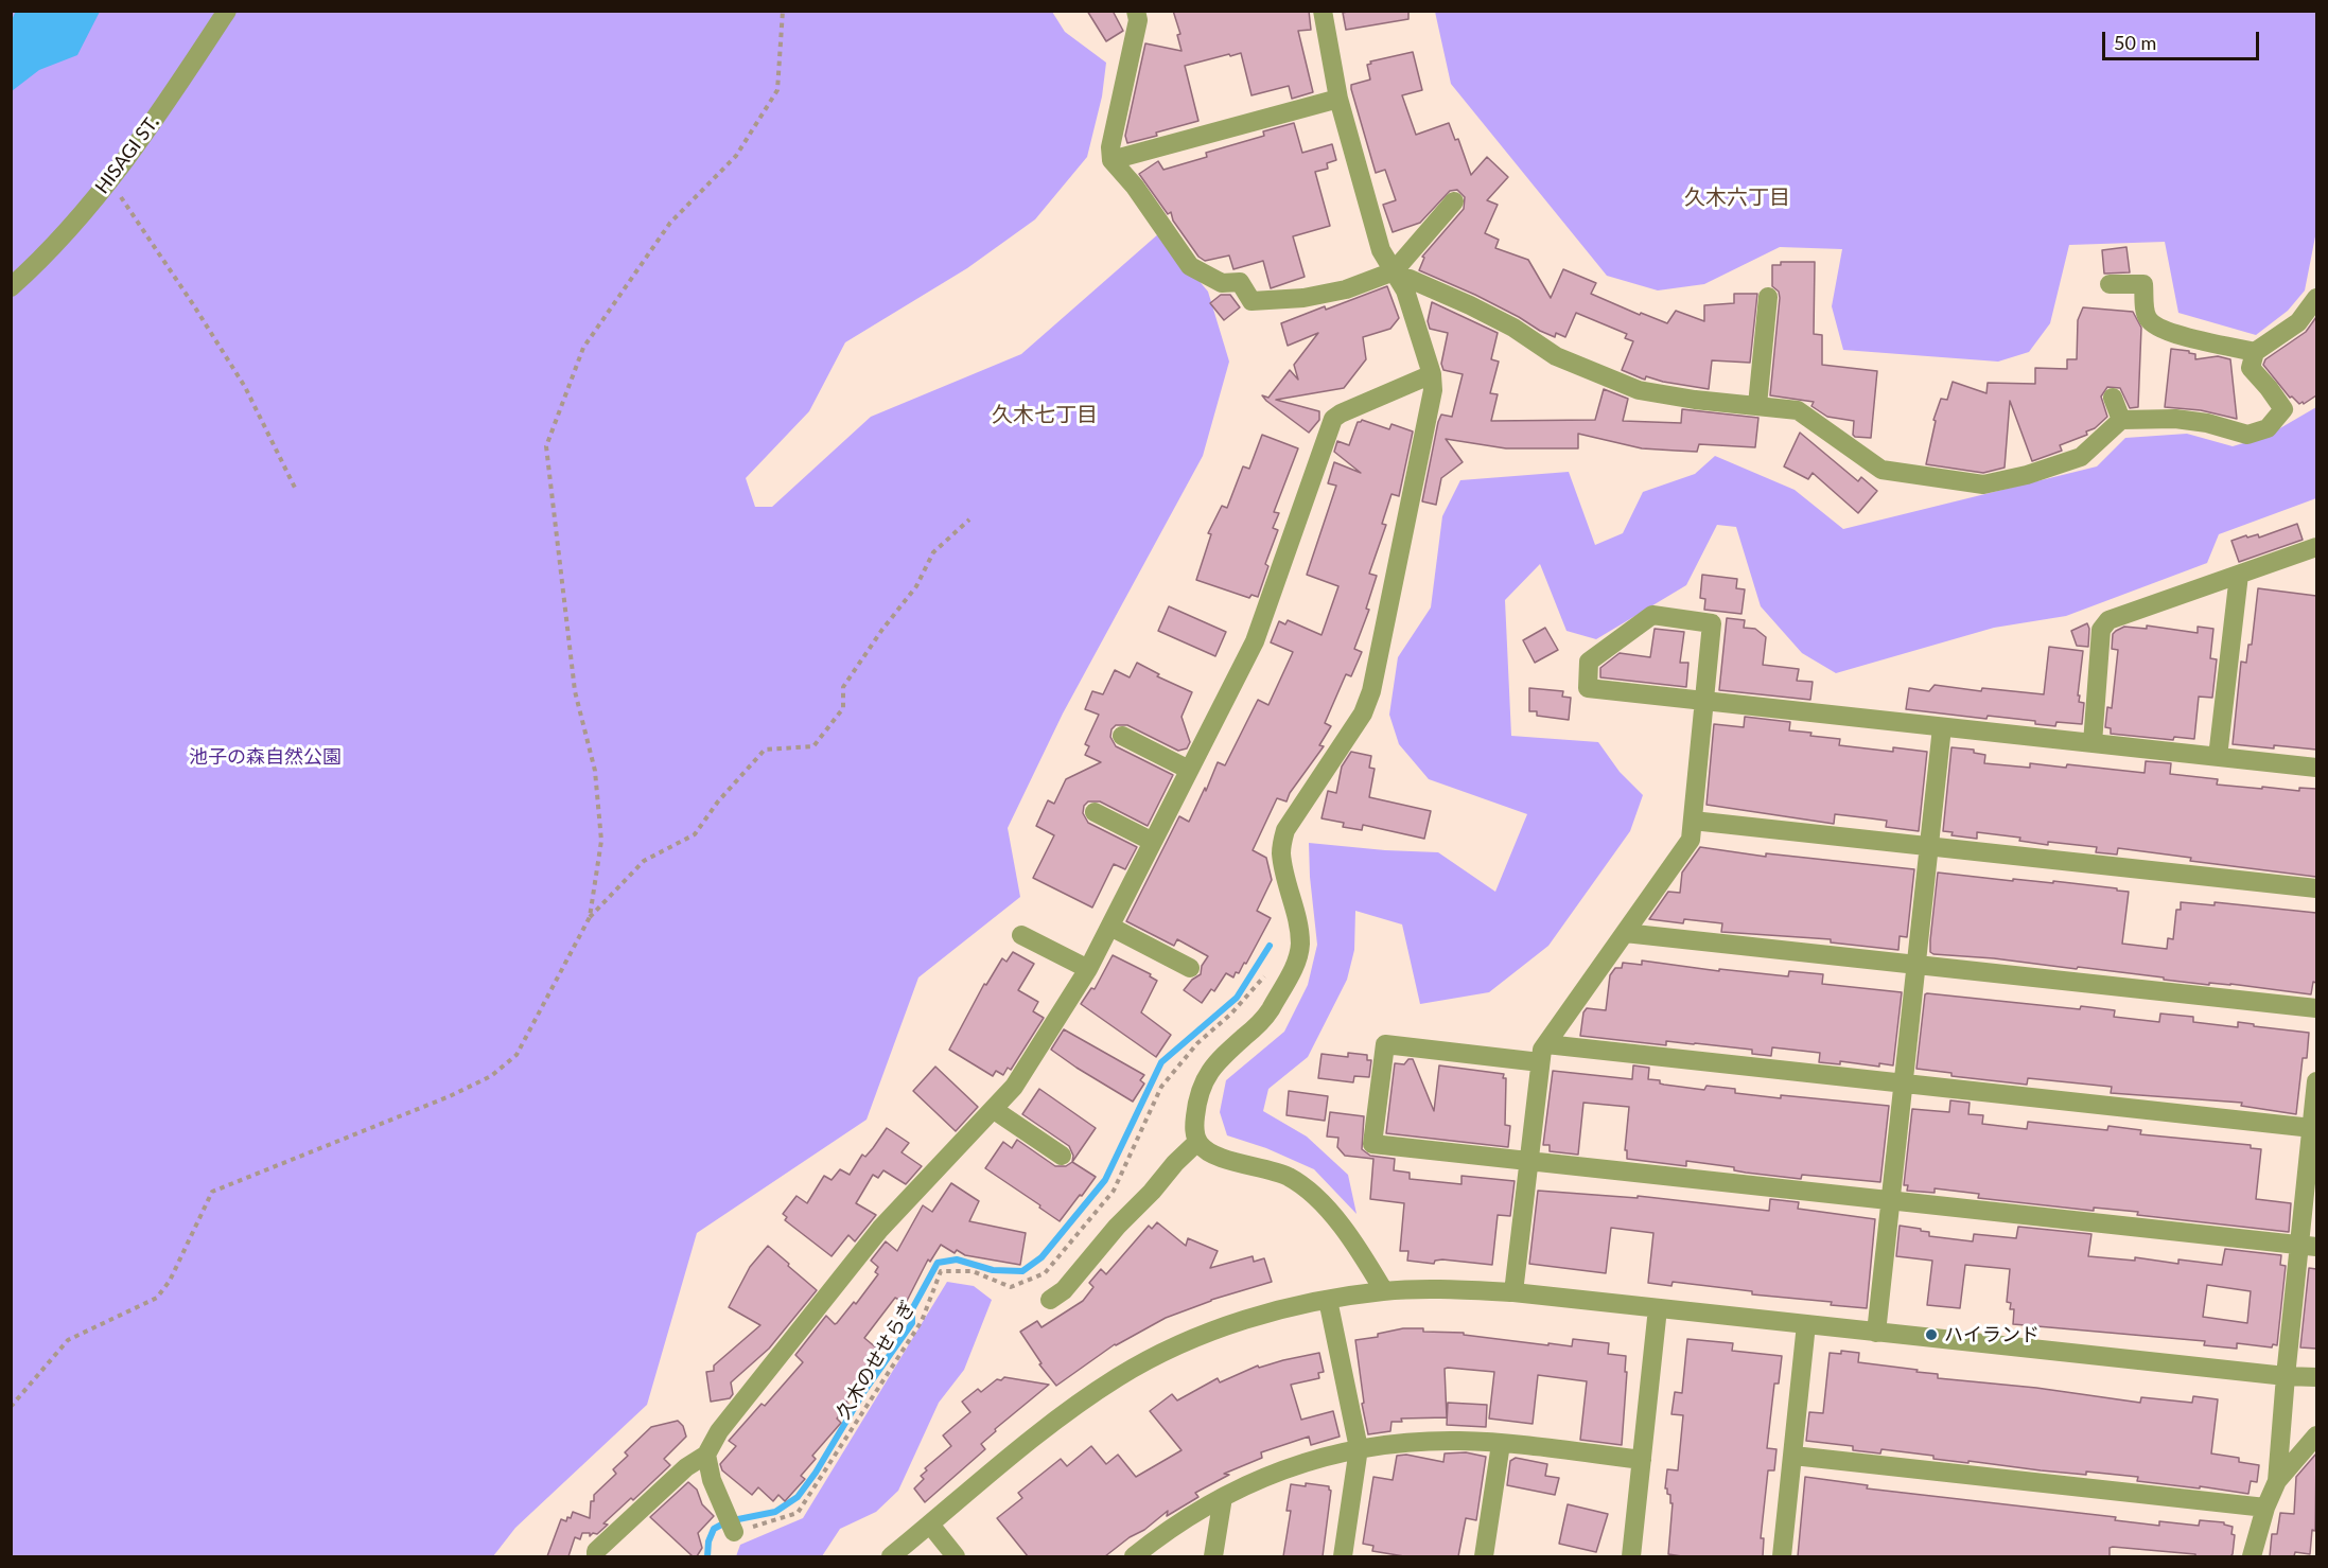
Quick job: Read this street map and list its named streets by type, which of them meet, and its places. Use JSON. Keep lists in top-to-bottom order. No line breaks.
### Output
{"streets":{"street":["HISAGI ST."],"path":["久木のせせらぎ"]},"districts":["久木六丁目","久木七丁目"],"parks":["池子の森自然公園"],"places":["ハイランド"],"scale_bar":"50 m"}
